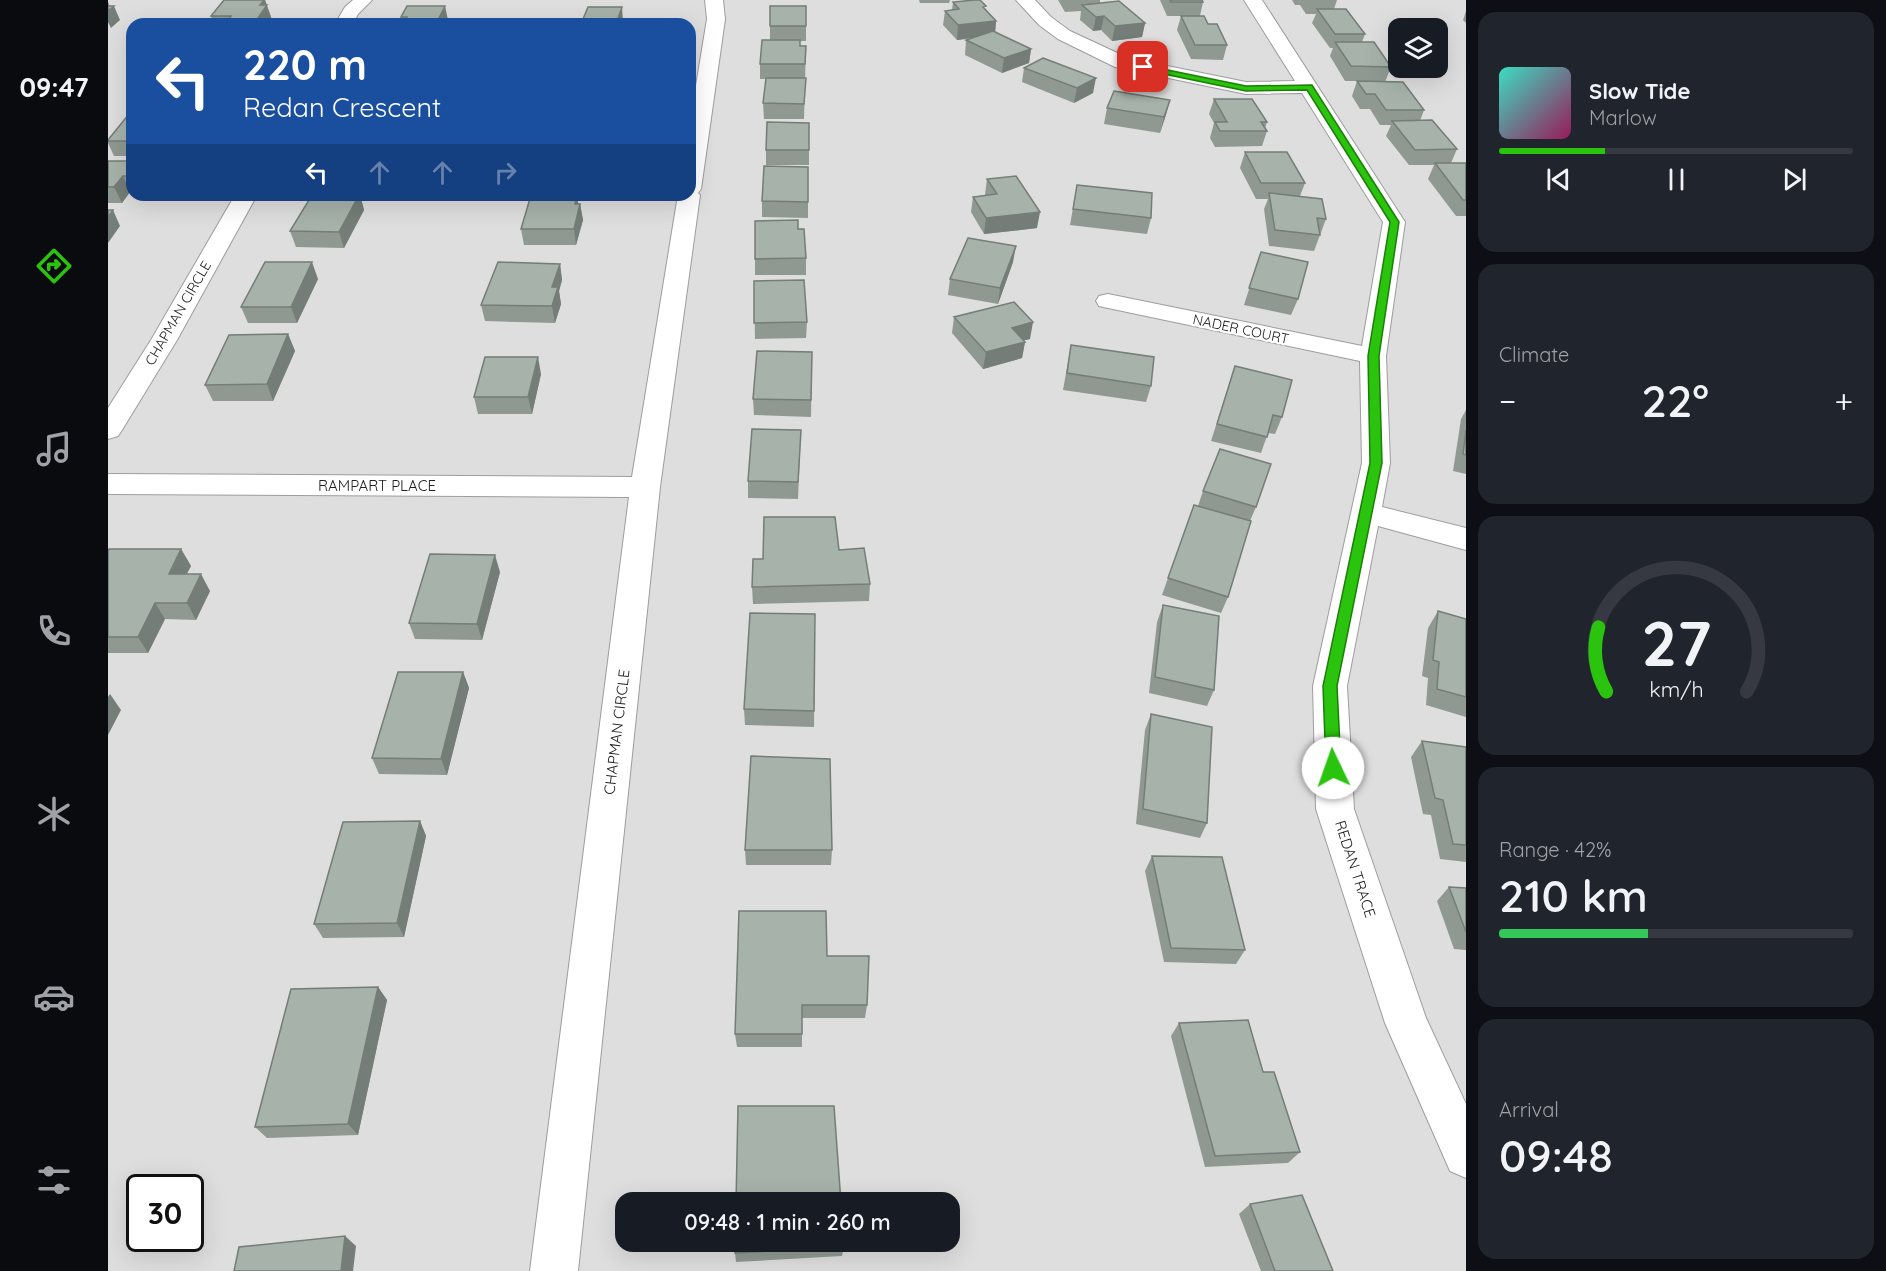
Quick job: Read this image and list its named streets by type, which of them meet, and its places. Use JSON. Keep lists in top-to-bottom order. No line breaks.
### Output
{"streets":{"street":["CHAPMAN CIRCLE","NADER COURT","RAMPART PLACE","REDAN TRACE"]},"crossings":[["CHAPMAN CIRCLE","RAMPART PLACE"],["NADER COURT","REDAN TRACE"]],"page":{"tabs":"09:47","turn":["220 m","Redan Crescent"],"song":["Slow Tide","Marlow"],"tile":["Climate",["Range · 42%","210 km"],["Arrival","09:48"]],"heat":["−","22°","+"],"limit":"30","trip":"09:48 · 1 min · 260 m","gauge":["27","km/h"]}}
